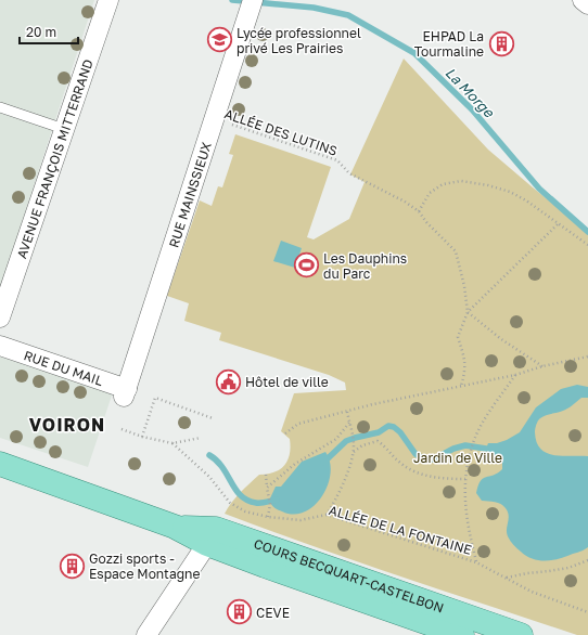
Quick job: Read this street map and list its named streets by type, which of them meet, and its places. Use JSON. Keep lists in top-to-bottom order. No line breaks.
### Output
{"streets":{"main road":["COURS BECQUART-CASTELBON"],"street":["AVENUE FRANÇOIS MITTERRAND","RUE MAINSSIEUX","RUE DU MAIL"],"path":["ALLÉE DES LUTINS","ALLÉE DE LA FONTAINE"]},"crossings":[["ALLÉE DES LUTINS","RUE MAINSSIEUX"],["RUE MAINSSIEUX","RUE DU MAIL"]],"districts":["VOIRON"],"water":["La Morge"],"parks":["Jardin de Ville"],"places":{"school or university":["Lycée professionnel privé Les Prairies"],"building":["EHPAD La Tourmaline","Gozzi sports - Espace Montagne","CEVE"],"sports":["Les Dauphins du Parc"],"public building":["Hôtel de ville"]},"scale_bar":"20 m"}
